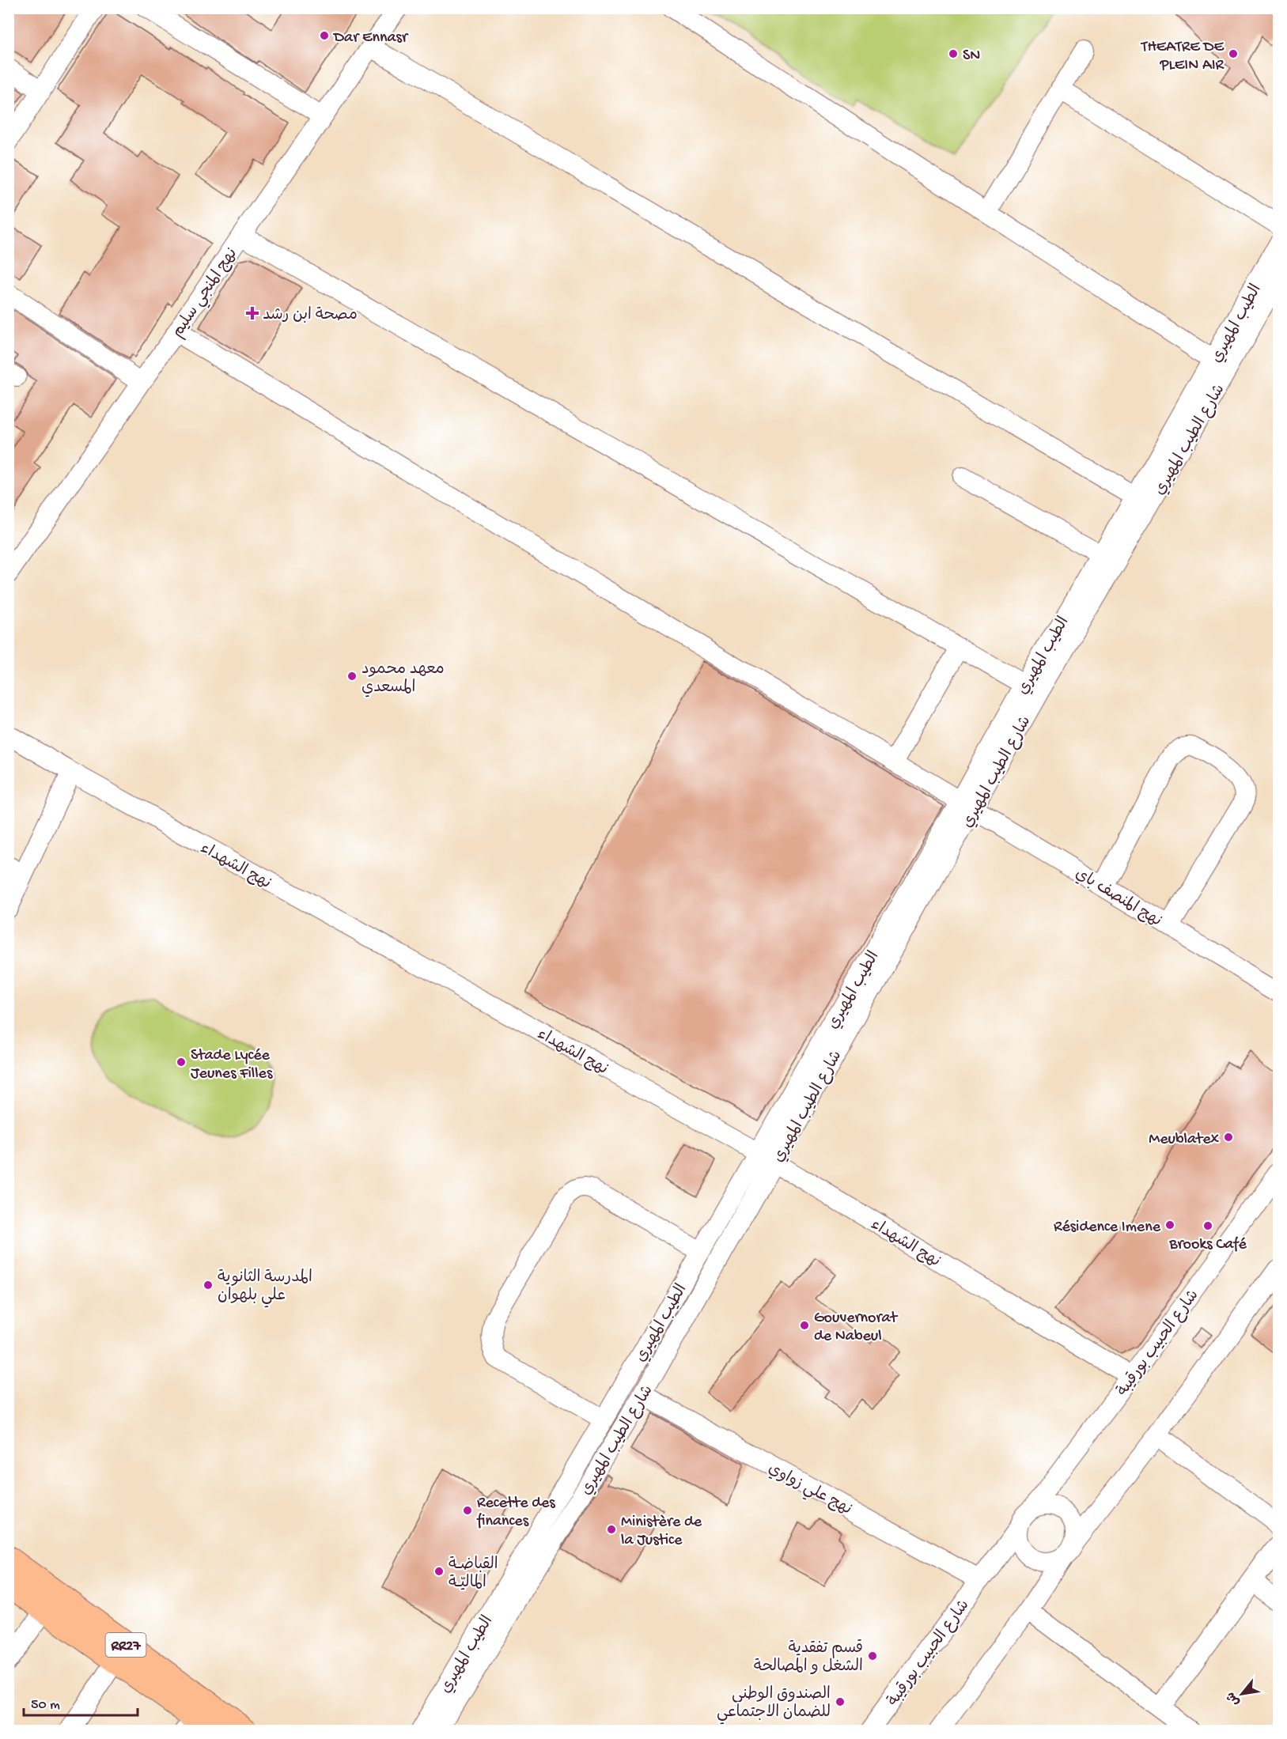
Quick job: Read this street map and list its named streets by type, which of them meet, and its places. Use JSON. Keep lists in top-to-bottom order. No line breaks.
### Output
{"streets":{"main road":["RR27"],"street":["نهج المنجي سليم","الطيب المهيري","شارع الطيب المهيري","نهج الشهداء","نهج المنصف باي","شارع الحبيب بورقيبة","نهج علي زواوي"]},"crossings":[["نهج المنجي سليم","نهج المنصف باي"],["الطيب المهيري","شارع الطيب المهيري"],["الطيب المهيري","نهج الشهداء"],["شارع الطيب المهيري","نهج الشهداء"],["شارع الطيب المهيري","نهج المنصف باي"],["شارع الطيب المهيري","نهج علي زواوي"],["نهج الشهداء","شارع الحبيب بورقيبة"],["شارع الحبيب بورقيبة","نهج علي زواوي"]],"places":{"other":["Dar Ennasr","SN","THEATRE DE PLEIN AIR","معهد محمود المسعدي","Stade Lycée Jeunes Filles","Meublatex","Résidence Imene","Brooks Café","المدرسة الثانوية علي بلهوان","Gouvernorat de Nabeul","Recette des finances","Ministère de la Justice","القباضـة الماليّـة","قسم تفقدية الشغل و المصالحة","الصندوق الوطني للضمان الاجتماعي"],"health":["مصحة ابن رشد"]},"scale_bar":"50 m","north":"bottom left"}
